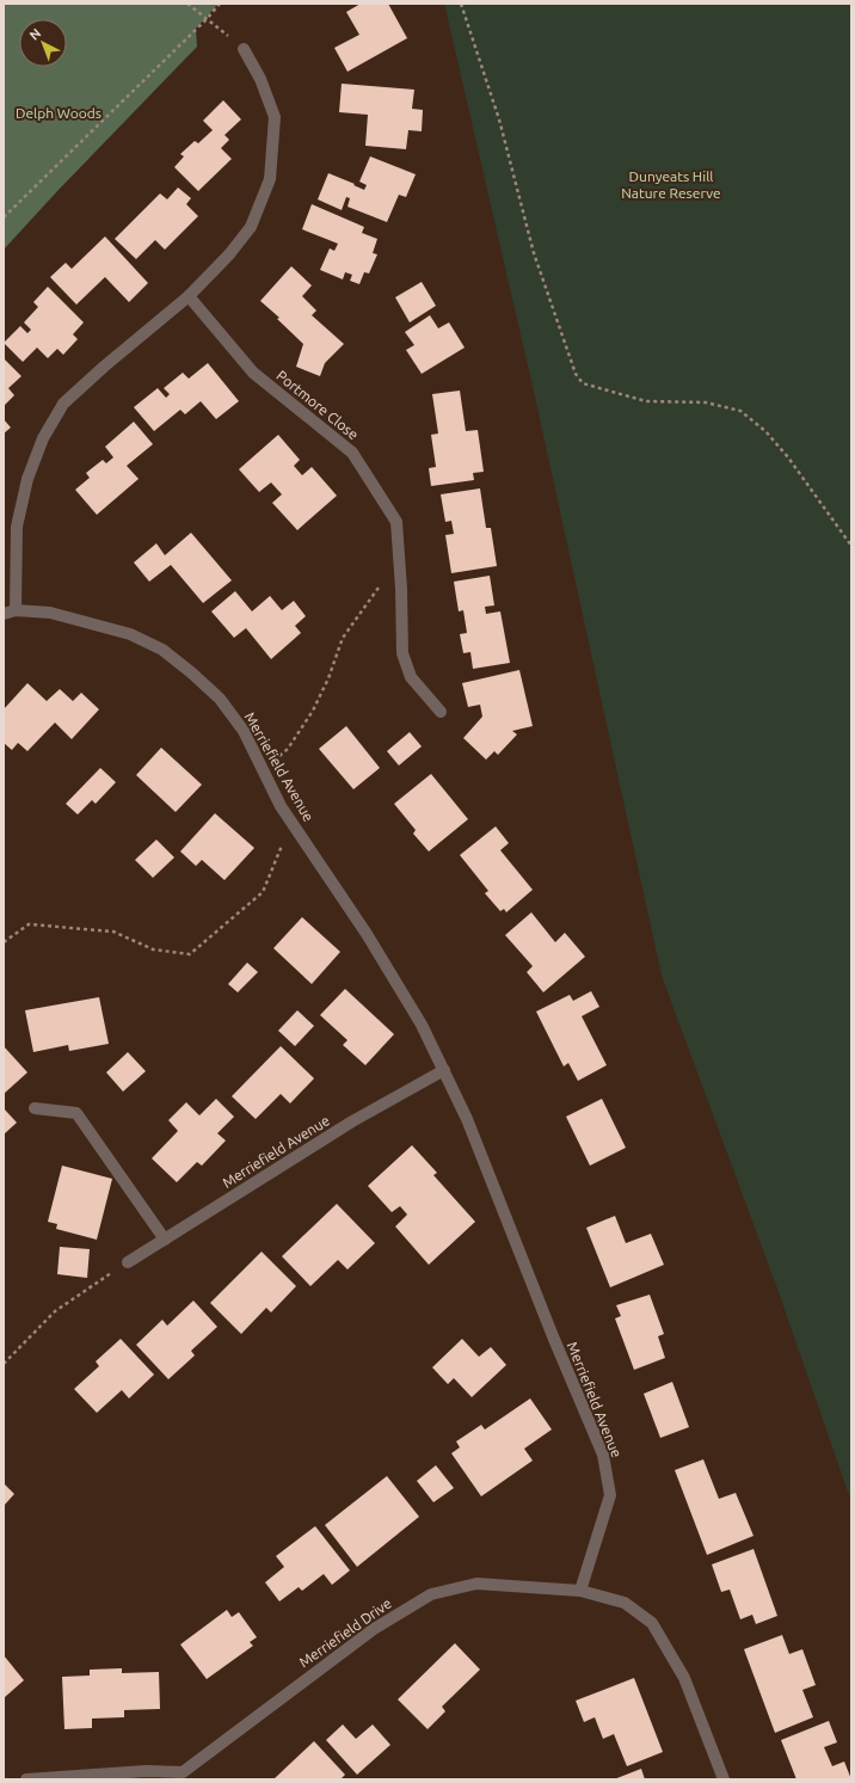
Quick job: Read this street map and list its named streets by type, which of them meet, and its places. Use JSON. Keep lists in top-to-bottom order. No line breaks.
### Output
{"streets":{"street":["Portmore Close","Merriefield Avenue","Merriefield Drive"]},"crossings":[["Merriefield Avenue","Merriefield Drive"]],"parks":["Delph Woods","Dunyeats Hill Nature Reserve"],"north":"top left"}
